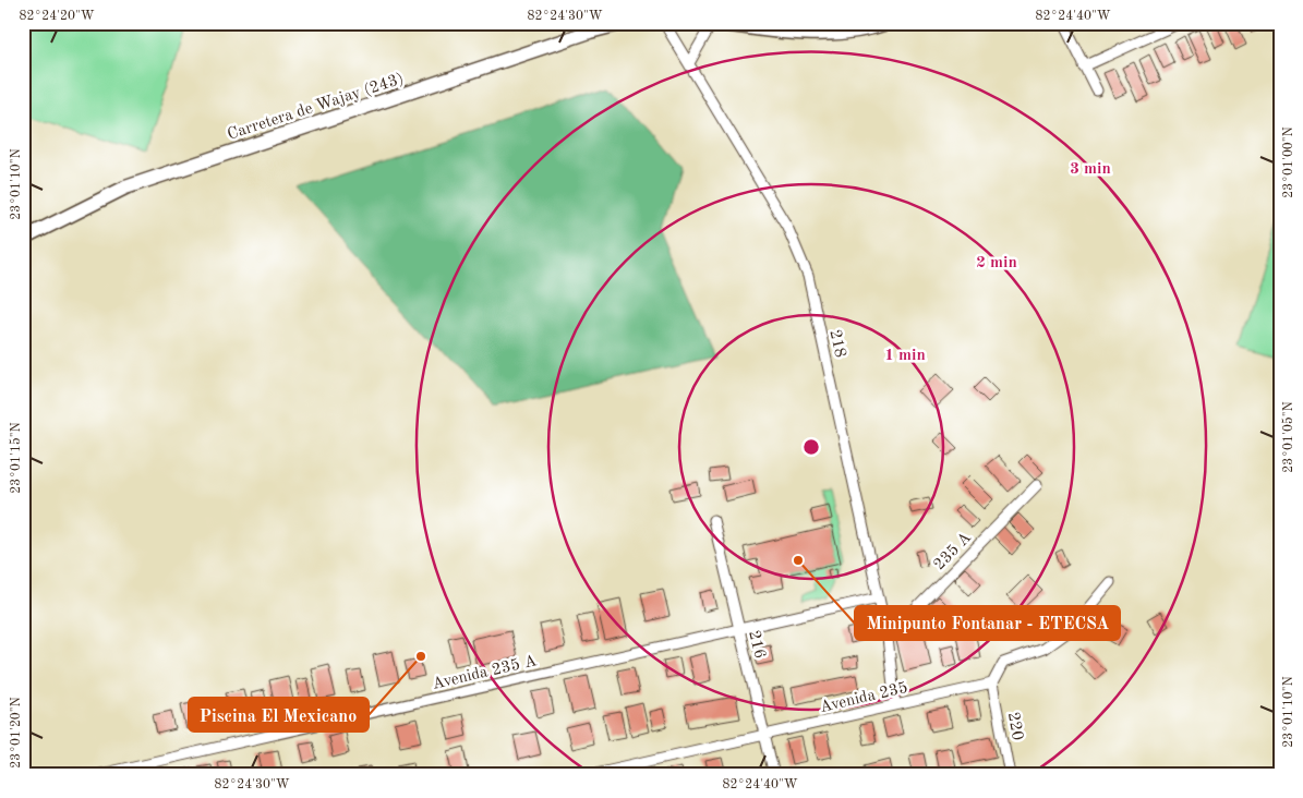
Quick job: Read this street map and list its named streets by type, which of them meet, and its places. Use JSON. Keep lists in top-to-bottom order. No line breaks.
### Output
{"streets":{"main road":["Carretera de Wajay (243)"],"street":["218","235 A","216","Avenida 235 A","Avenida 235","220"]},"crossings":[["218","235 A"],["218","Avenida 235 A"],["218","Avenida 235"],["216","Avenida 235 A"],["216","Avenida 235"],["Avenida 235","220"]],"places":["Minipunto Fontanar - ETECSA","Piscina El Mexicano"],"coordinates":["82°24'20\"W","82°24'30\"W","82°24'40\"W","23°01'00\"N","23°01'10\"N","23°01'05\"N","23°01'15\"N","23°01'20\"N"],"rings":["3 min","2 min","1 min"]}
